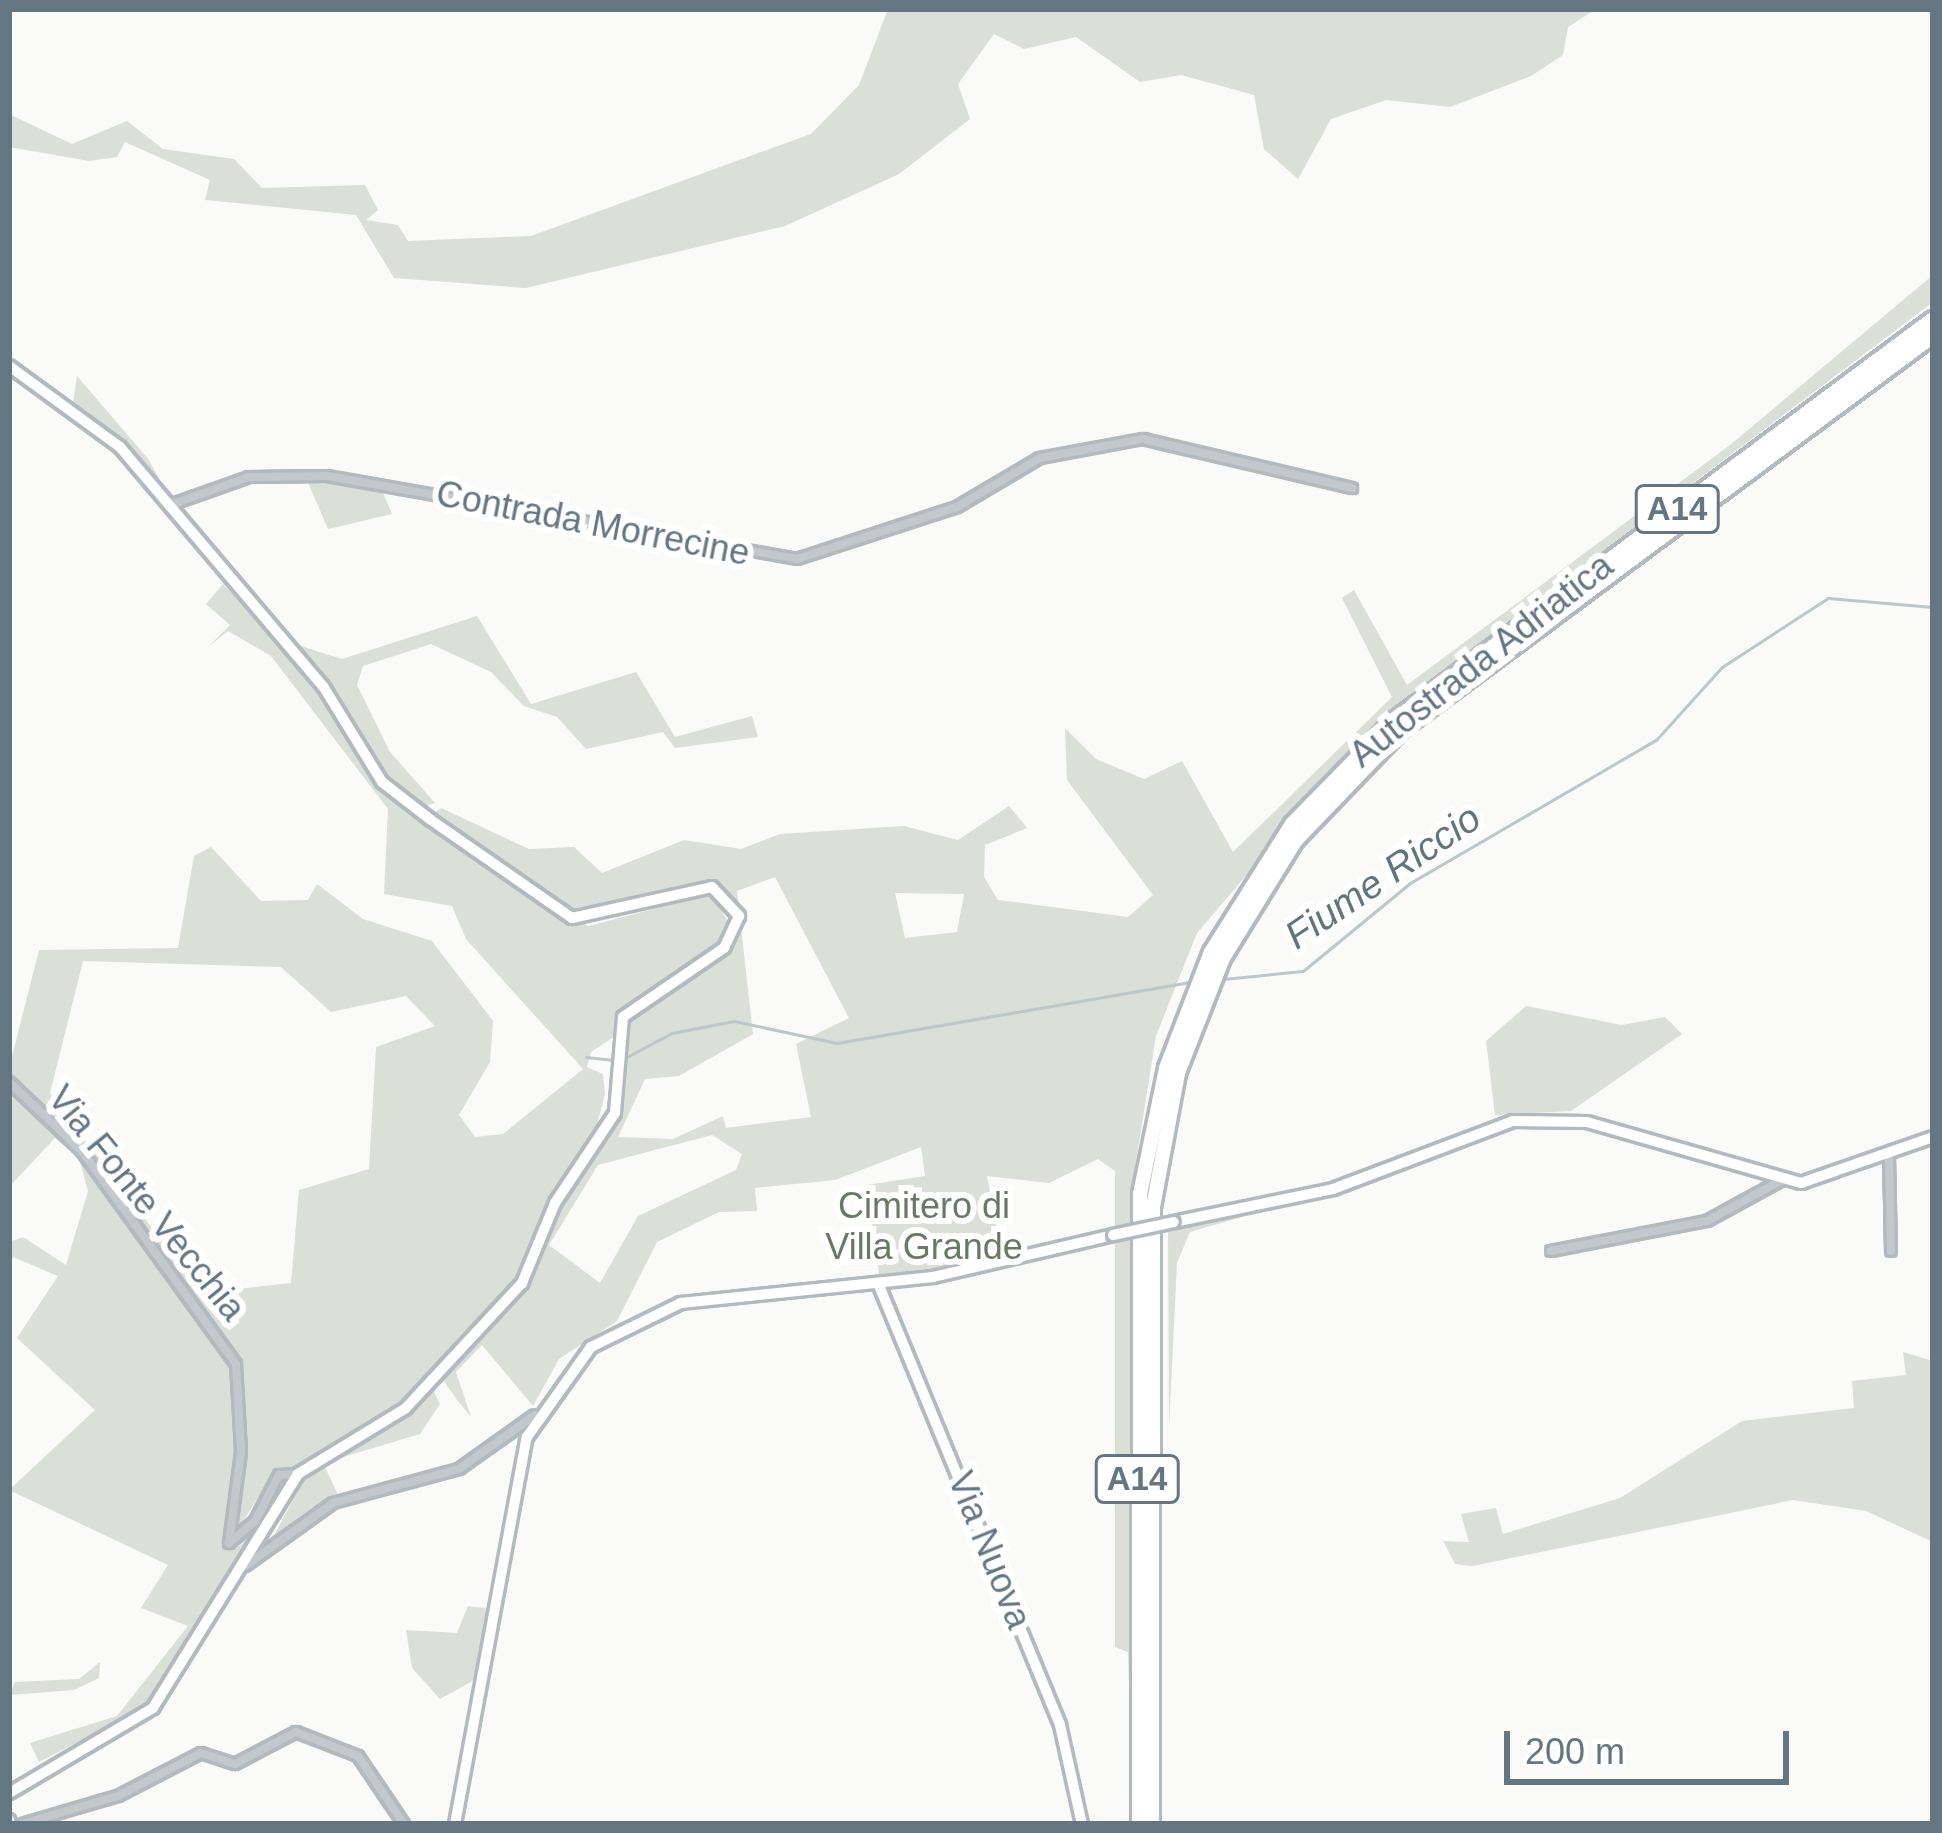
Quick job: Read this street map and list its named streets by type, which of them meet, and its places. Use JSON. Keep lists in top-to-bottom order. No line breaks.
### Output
{"streets":{"highway":["A14","Autostrada Adriatica"],"street":["Contrada Morrecine","Via Fonte Vecchia","Via Nuova"]},"water":["Fiume Riccio"],"parks":["Cimitero di Villa Grande"],"scale_bar":"200 m"}
